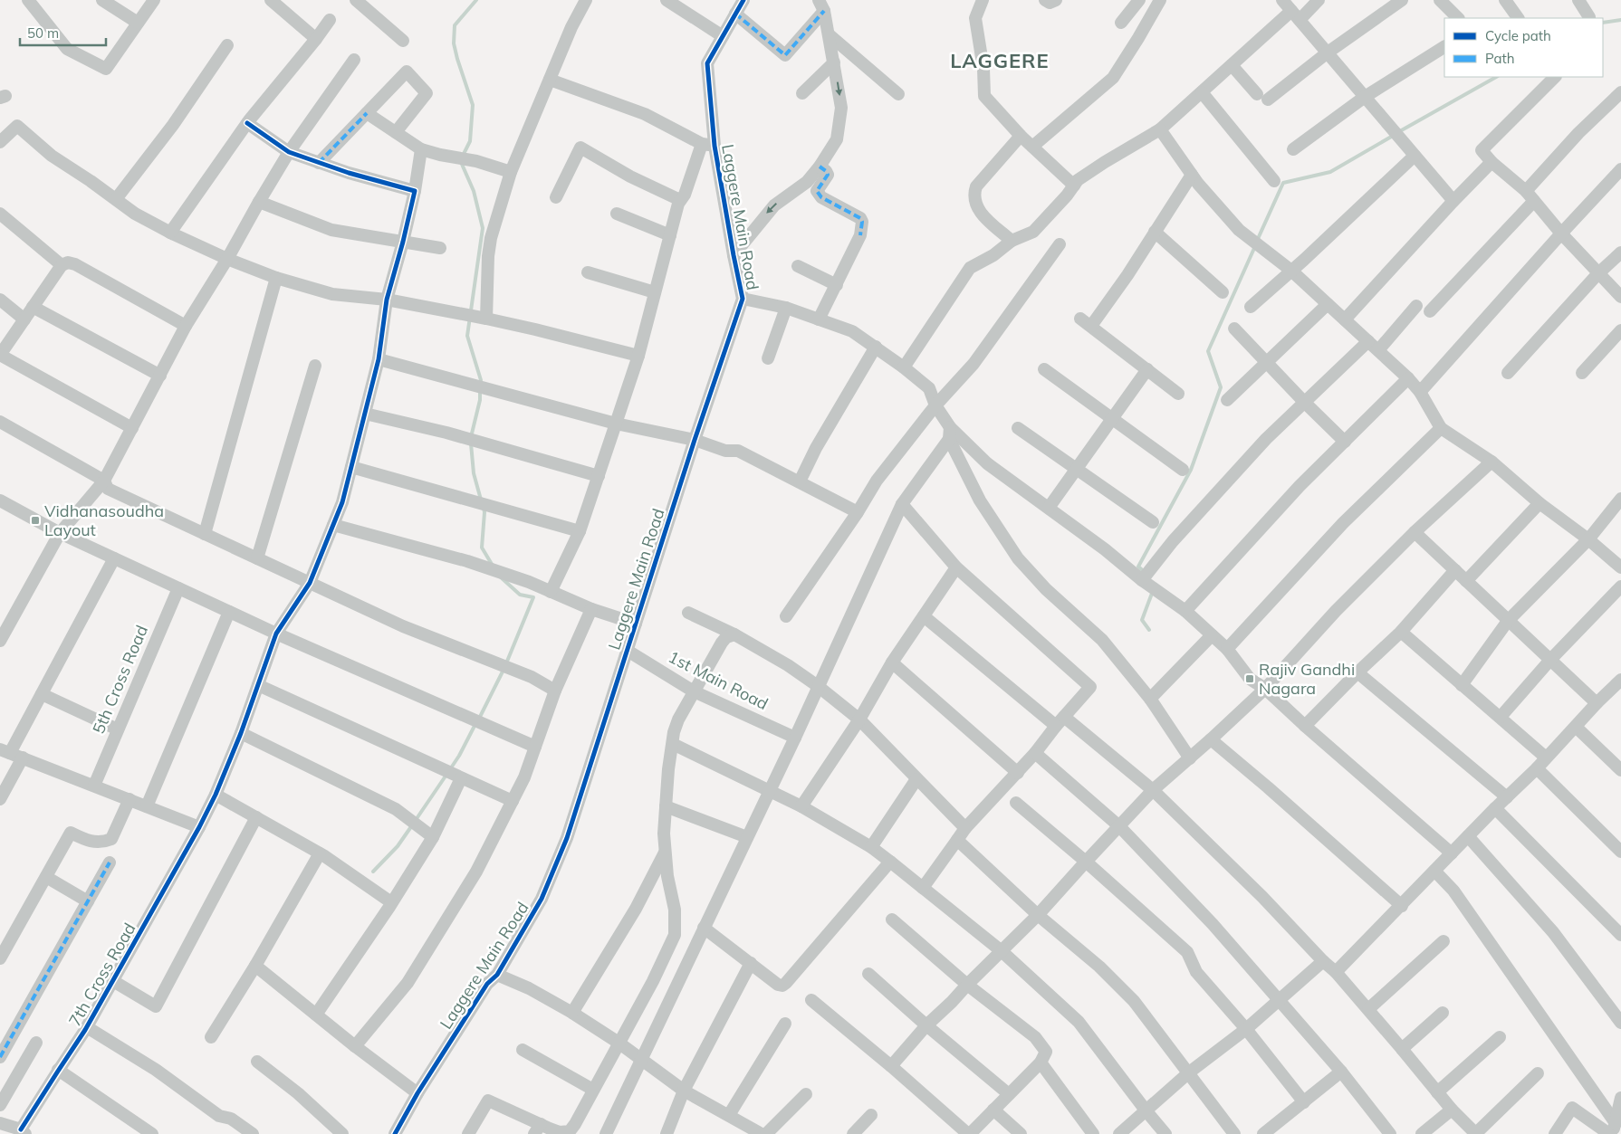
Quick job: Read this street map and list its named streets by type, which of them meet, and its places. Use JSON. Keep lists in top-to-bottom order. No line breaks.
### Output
{"streets":{"street":["Laggere Main Road","5th Cross Road","1st Main Road","7th Cross Road"]},"crossings":[["Laggere Main Road","1st Main Road"]],"districts":["LAGGERE"],"places":{"transit":["Vidhanasoudha Layout","Rajiv Gandhi Nagara"]},"legend":["Cycle path","Path"],"scale_bar":"50 m"}
